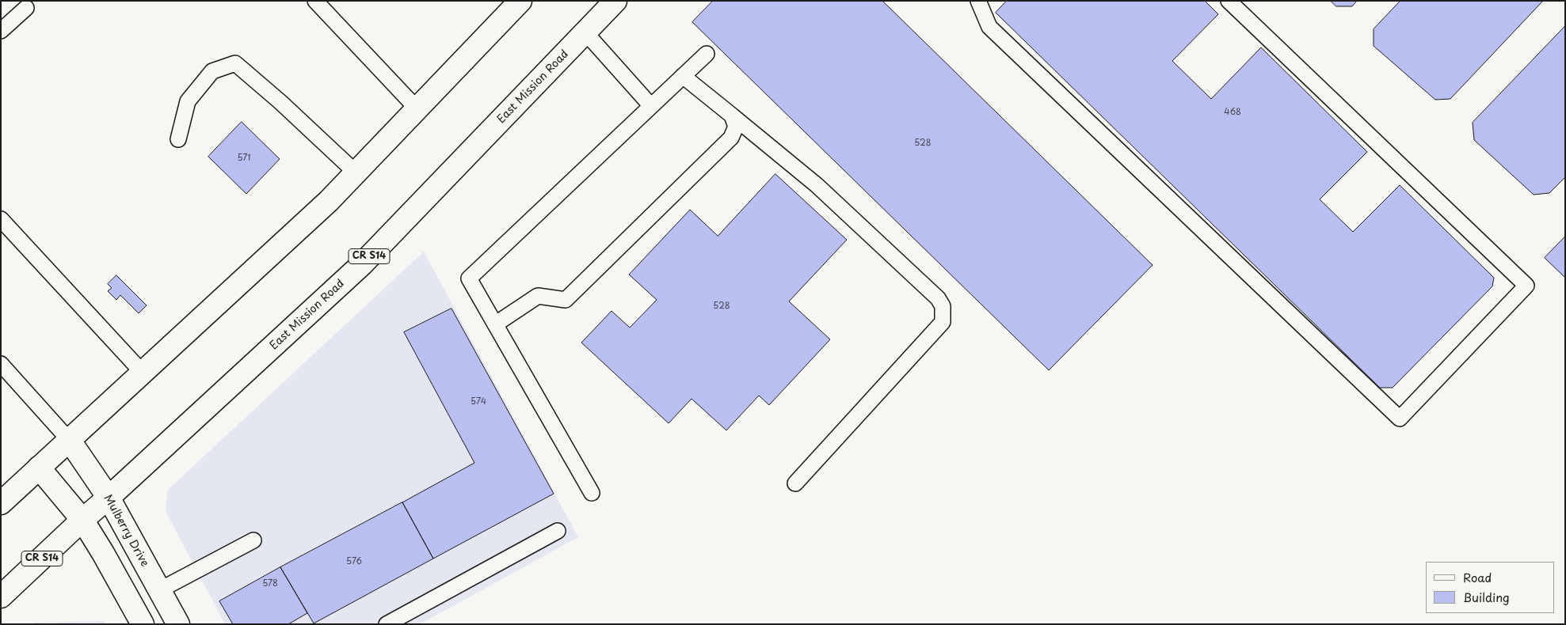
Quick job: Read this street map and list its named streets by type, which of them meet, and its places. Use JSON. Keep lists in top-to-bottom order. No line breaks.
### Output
{"streets":{"main road":["East Mission Road","CR S14","Mulberry Drive"]},"crossings":[["East Mission Road","Mulberry Drive"]],"house_numbers":["468","528","571","528","574","576","578"],"legend":["Road","Building"]}
